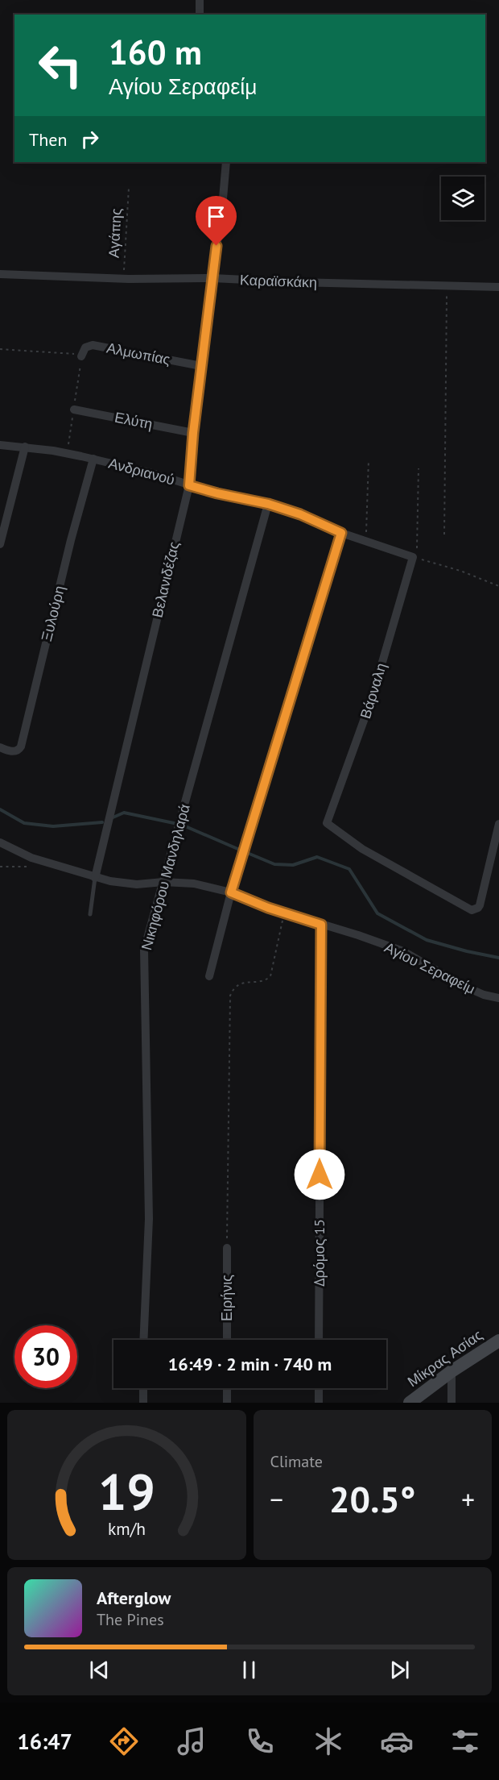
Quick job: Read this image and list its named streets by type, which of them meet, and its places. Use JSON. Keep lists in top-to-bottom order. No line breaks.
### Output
{"streets":{"street":["Καραϊσκάκη","Αλμωπίας","Ελύτη","Ανδριανού","Βελανιδέζας","Ξυλούρη","Βάρναλη","Νικηφόρου Μανδηλαρά","Αγίου Σεραφείμ","Δρόμος 15","Ειρήνις","Μίκρας Ασίας"],"path":["Αγάπης"]},"crossings":[["Αγάπης","Καραϊσκάκη"],["Καραϊσκάκη","Βελανιδέζας"],["Αλμωπίας","Βελανιδέζας"],["Ελύτη","Βελανιδέζας"],["Ανδριανού","Βελανιδέζας"],["Ανδριανού","Ξυλούρη"],["Ανδριανού","Βάρναλη"],["Ανδριανού","Νικηφόρου Μανδηλαρά"],["Βελανιδέζας","Αγίου Σεραφείμ"],["Νικηφόρου Μανδηλαρά","Αγίου Σεραφείμ"],["Αγίου Σεραφείμ","Δρόμος 15"]],"page":{"turn":["160 m","Αγίου Σεραφείμ"],"then":"Then","limit":"30","trip":"16:49 · 2 min · 740 m","tile":"Climate","heat":["−","20.5°","+"],"song":["Afterglow","The Pines"],"tabs":"16:47","gauge":["19","km/h"]}}
